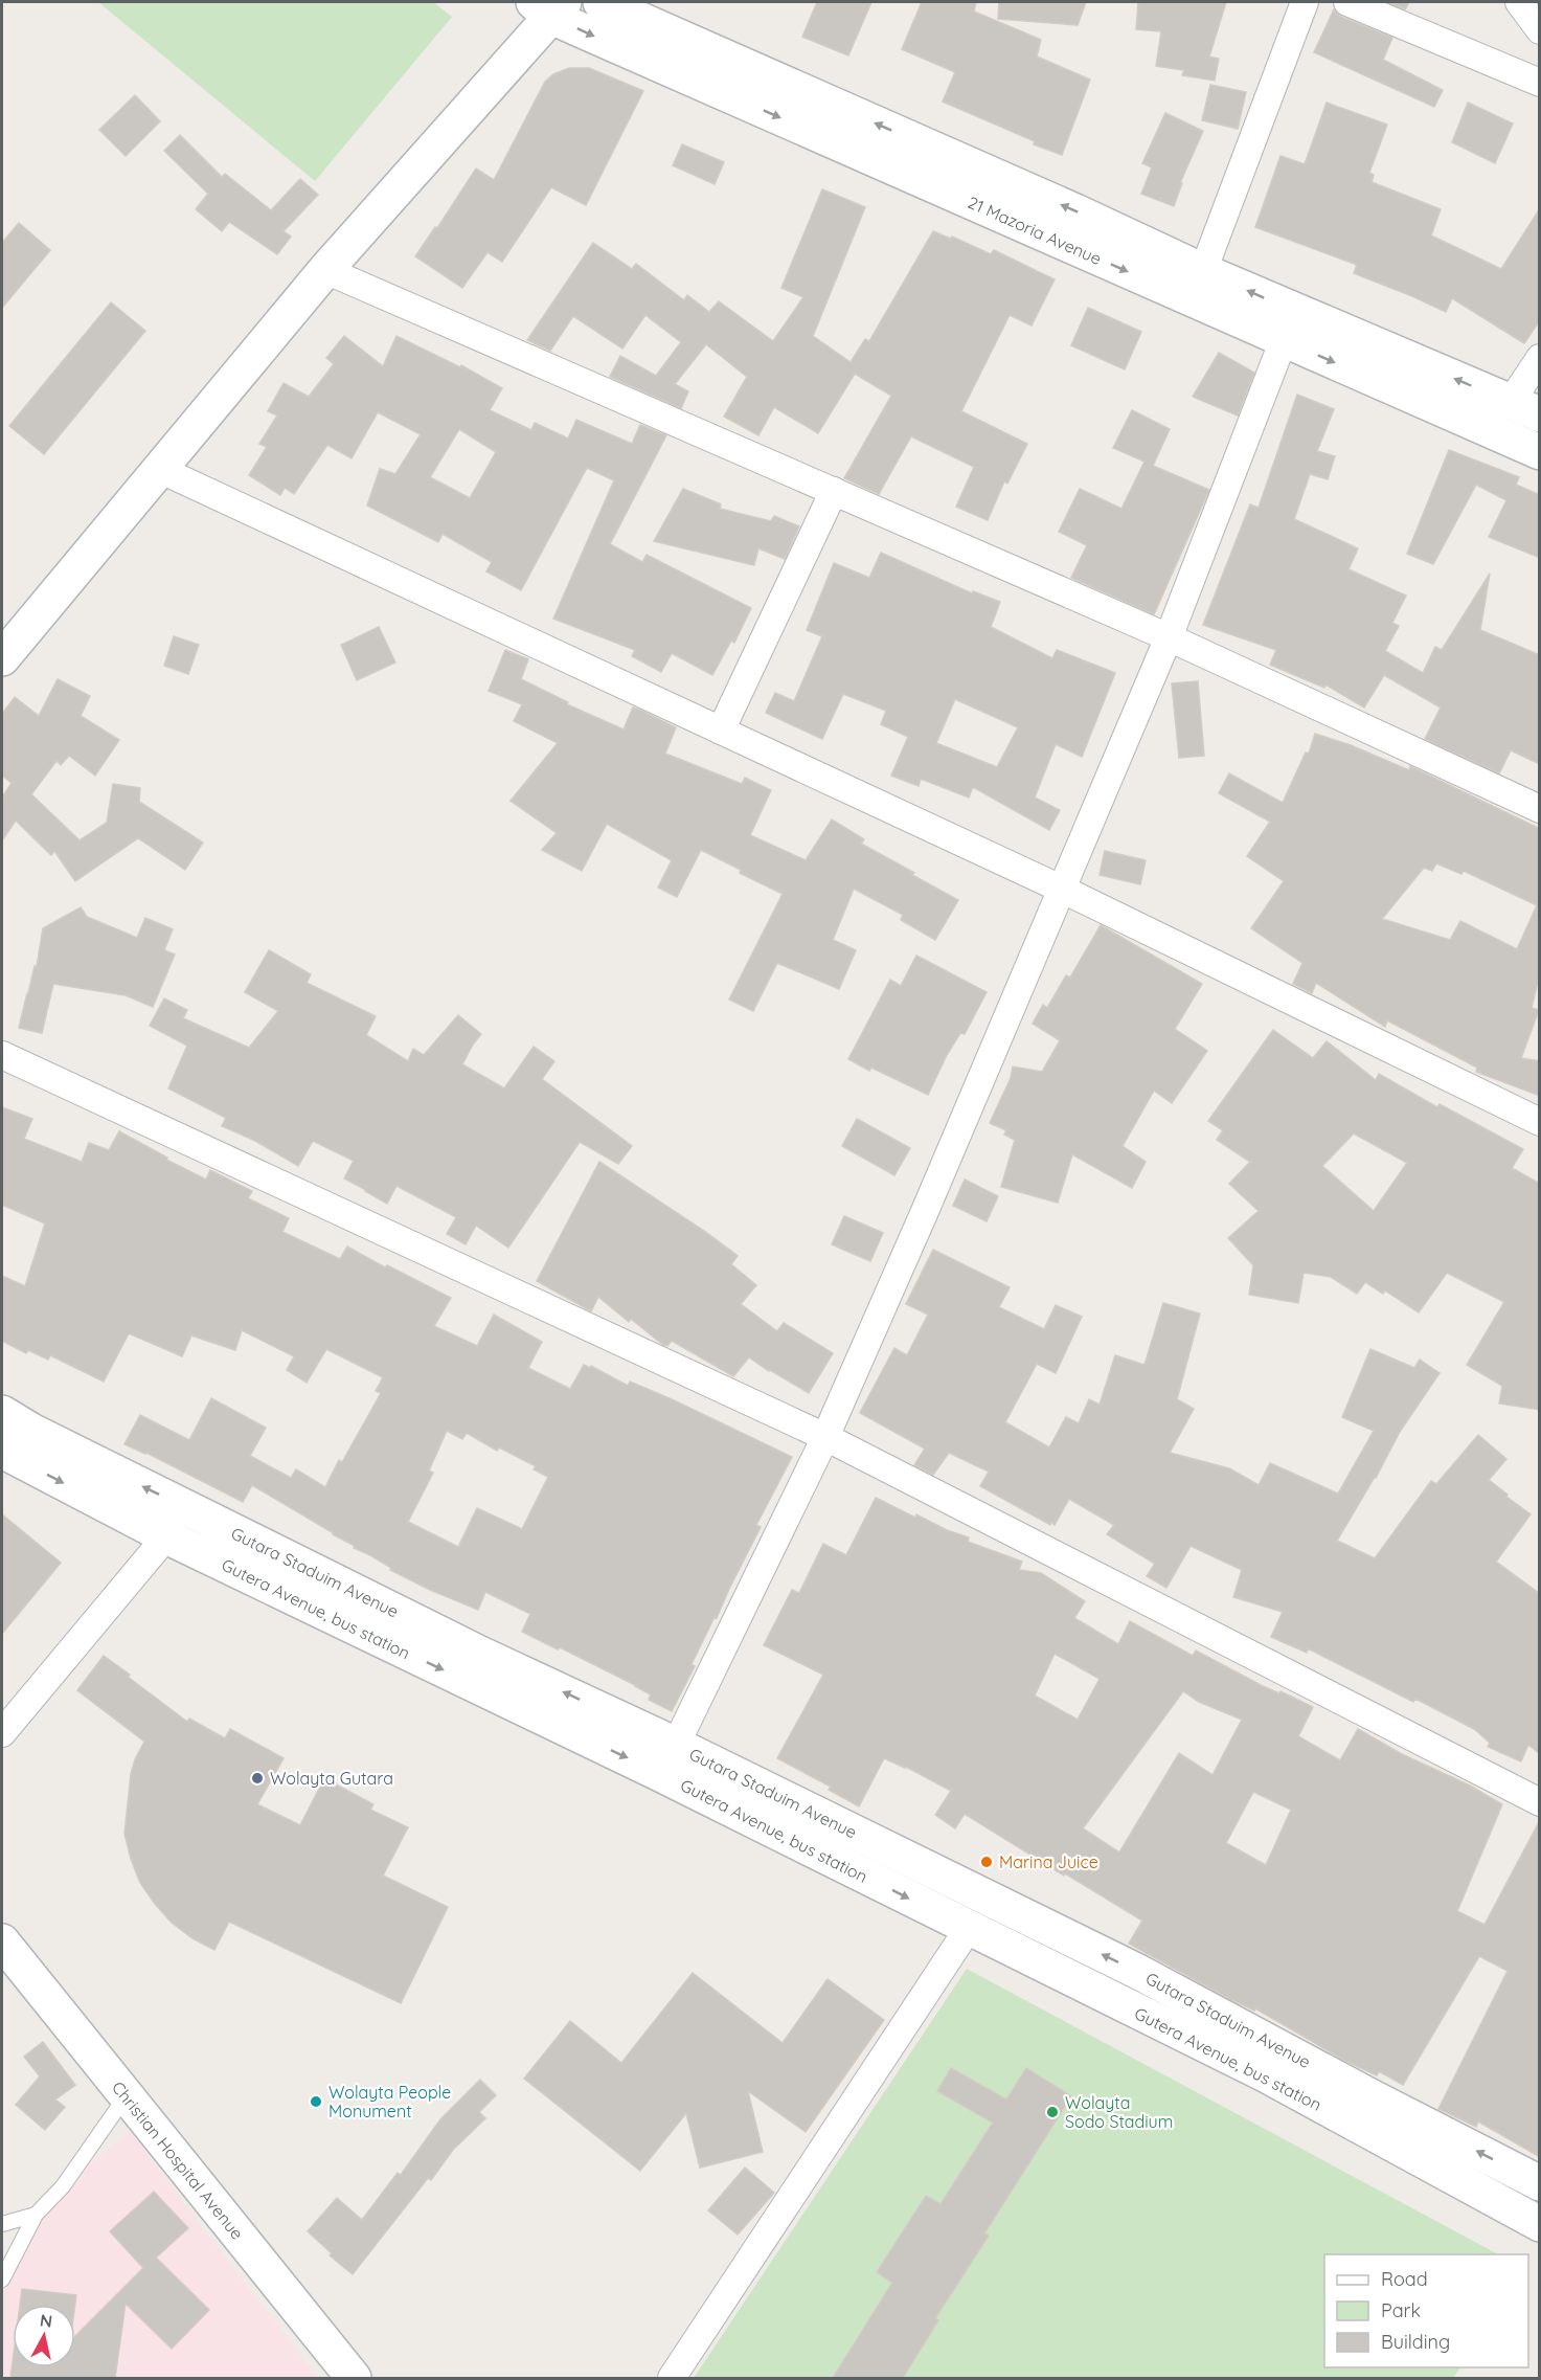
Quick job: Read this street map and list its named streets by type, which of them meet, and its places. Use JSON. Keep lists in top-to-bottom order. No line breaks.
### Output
{"streets":{"main road":["21 Mazoria Avenue","Gutara Staduim Avenue","Gutera Avenue, bus station","Christian Hospital Avenue"]},"one_way":["Gutara Staduim Avenue","Gutera Avenue, bus station"],"places":["Wolayta Gutara","Marina Juice","Wolayta People Monument","Wolayta Sodo Stadium"],"legend":["Road","Park","Building"],"north":"top"}
